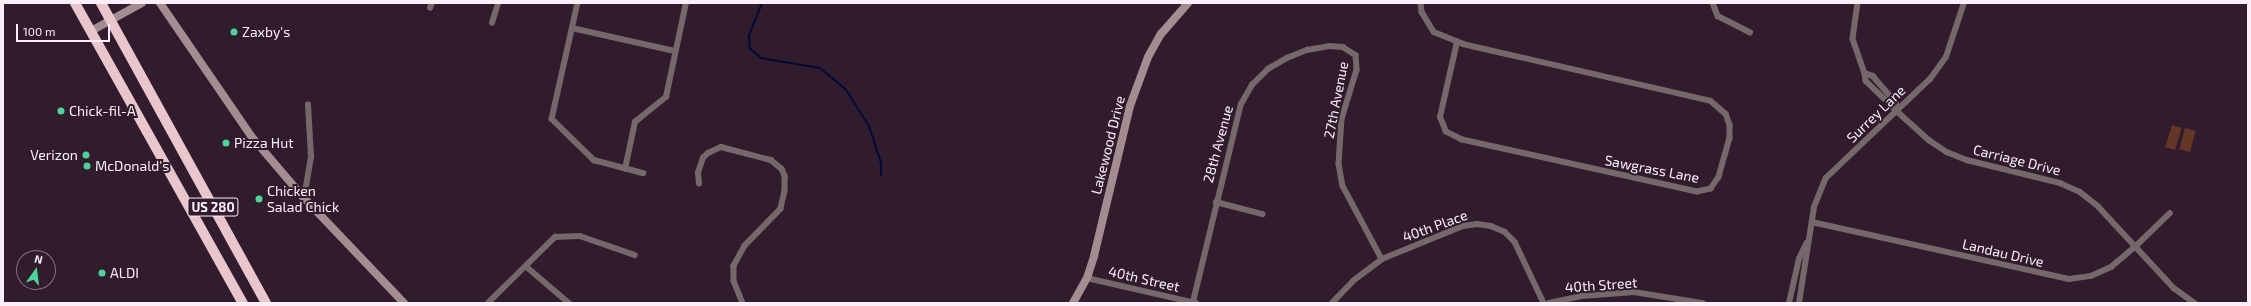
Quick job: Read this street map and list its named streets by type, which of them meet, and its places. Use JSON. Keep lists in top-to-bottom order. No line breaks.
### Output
{"streets":{"highway":["US 280"],"street":["27th Avenue","Surrey Lane","28th Avenue","Lakewood Drive","Carriage Drive","Sawgrass Lane","40th Place","Landau Drive","40th Street"]},"crossings":[["27th Avenue","28th Avenue"],["27th Avenue","40th Place"],["Surrey Lane","Carriage Drive"],["Surrey Lane","Landau Drive"],["28th Avenue","40th Street"],["Lakewood Drive","40th Street"],["Carriage Drive","Landau Drive"]],"places":["Zaxby's","Chick-fil-A","Pizza Hut","Verizon","McDonald's","Chicken Salad Chick","ALDI"],"scale_bar":"100 m","north":"top"}
